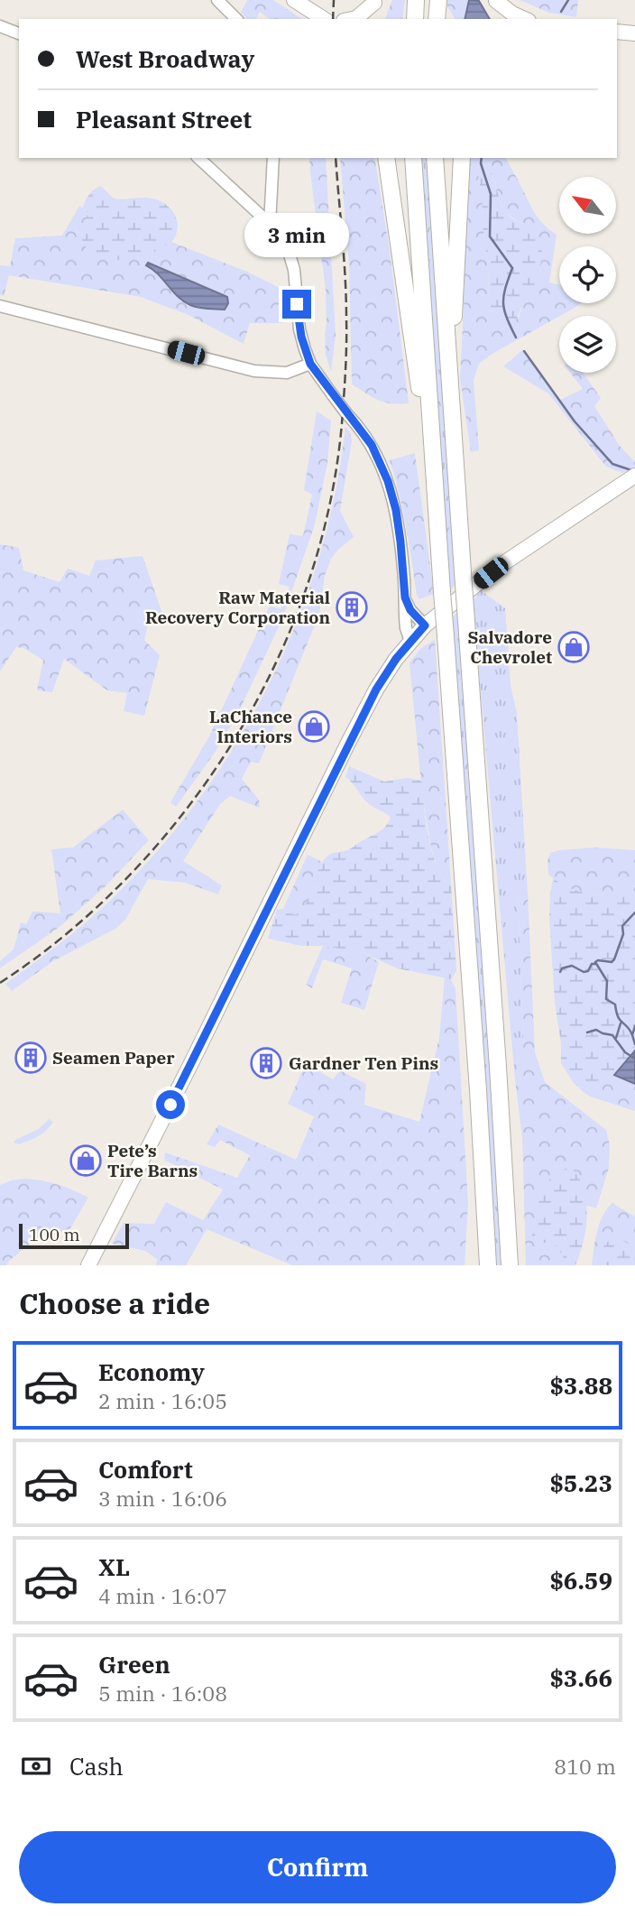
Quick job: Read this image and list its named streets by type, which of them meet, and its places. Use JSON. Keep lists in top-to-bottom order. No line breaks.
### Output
{"places":{"building":["Raw Material Recovery Corporation","Seamen Paper","Gardner Ten Pins"],"shop":["Salvadore Chevrolet","LaChance Interiors","Pete’s Tire Barns"]},"scale_bar":"100 m","north":"top left","page":{"banner":["West Broadway","Pleasant Street"],"bubble":"3 min","scale":"100 m","heading":"Choose a ride","list":[{"name":"Economy","note":"2 min · 16:05","value":"$3.88"},{"name":"Comfort","note":"3 min · 16:06","value":"$5.23"},{"name":"XL","note":"4 min · 16:07","value":"$6.59"},{"name":"Green","note":"5 min · 16:08","value":"$3.66"}],"pay":["Cash","810 m"],"buttons":"Confirm"}}
